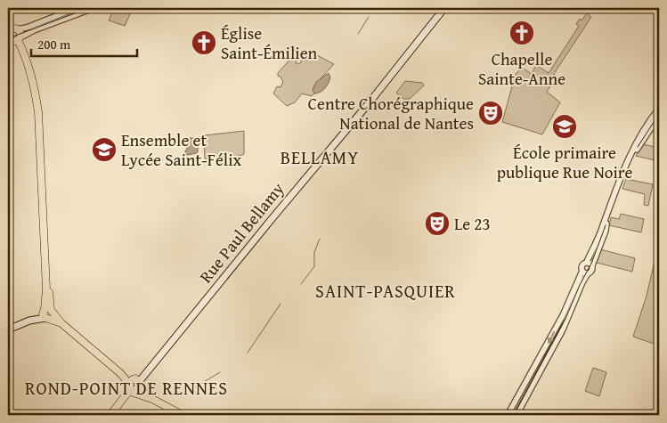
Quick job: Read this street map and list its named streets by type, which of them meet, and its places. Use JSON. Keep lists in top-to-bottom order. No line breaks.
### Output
{"streets":{"main road":["Rue Paul Bellamy"]},"districts":["BELLAMY","SAINT-PASQUIER","ROND-POINT DE RENNES"],"places":{"church":["Chapelle Sainte-Anne","Église Saint-Émilien"],"theatre":["Centre Chorégraphique National de Nantes","Le 23"],"school or university":["École primaire publique Rue Noire","Ensemble et Lycée Saint-Félix"]},"scale_bar":"200 m"}
